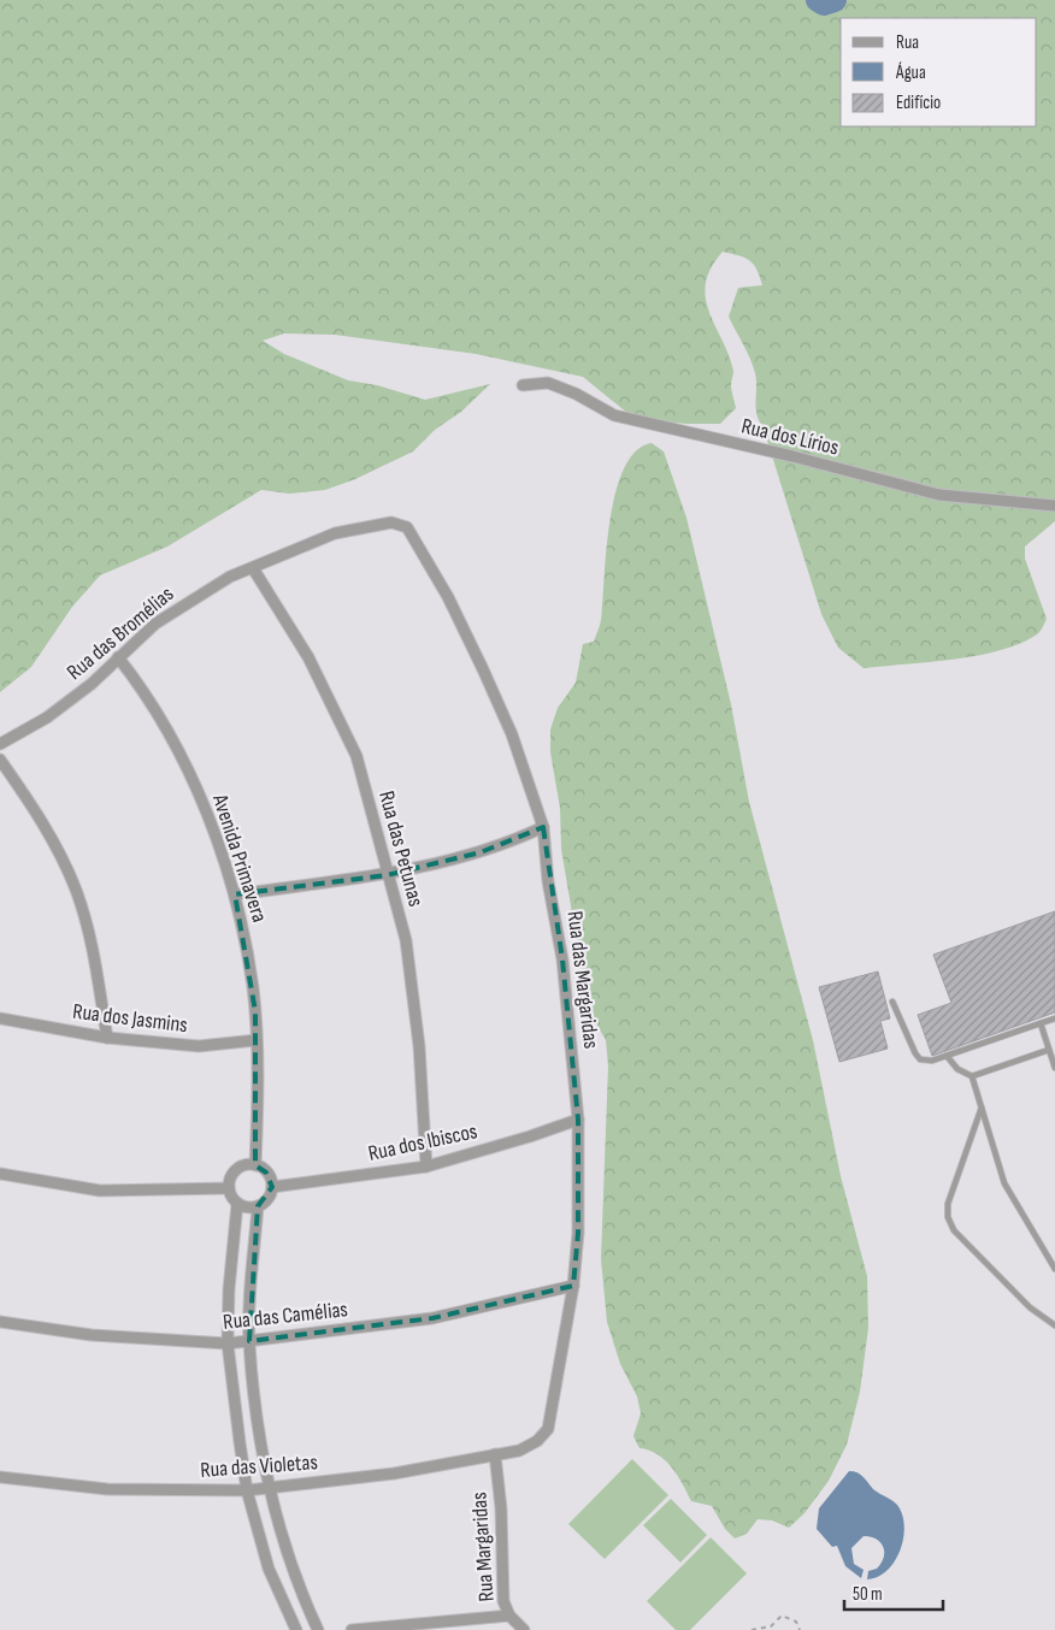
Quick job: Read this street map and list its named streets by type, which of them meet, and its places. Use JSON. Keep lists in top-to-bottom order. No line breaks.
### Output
{"streets":{"street":["Rua dos Lírios","Rua das Bromélias","Rua das Petunas","Avenida Primavera","Rua das Margaridas","Rua dos Jasmins","Rua dos Ibiscos","Rua das Camélias","Rua das Violetas","Rua Margaridas"]},"crossings":[["Rua das Bromélias","Rua das Petunas"],["Rua das Bromélias","Avenida Primavera"],["Rua das Bromélias","Rua das Margaridas"],["Rua das Petunas","Rua dos Ibiscos"],["Avenida Primavera","Rua dos Jasmins"],["Avenida Primavera","Rua dos Ibiscos"],["Rua das Margaridas","Rua dos Ibiscos"],["Rua das Margaridas","Rua das Camélias"],["Rua das Margaridas","Rua das Violetas"],["Rua das Violetas","Rua Margaridas"]],"legend":["Rua","Água","Edifício"],"scale_bar":"50 m"}
